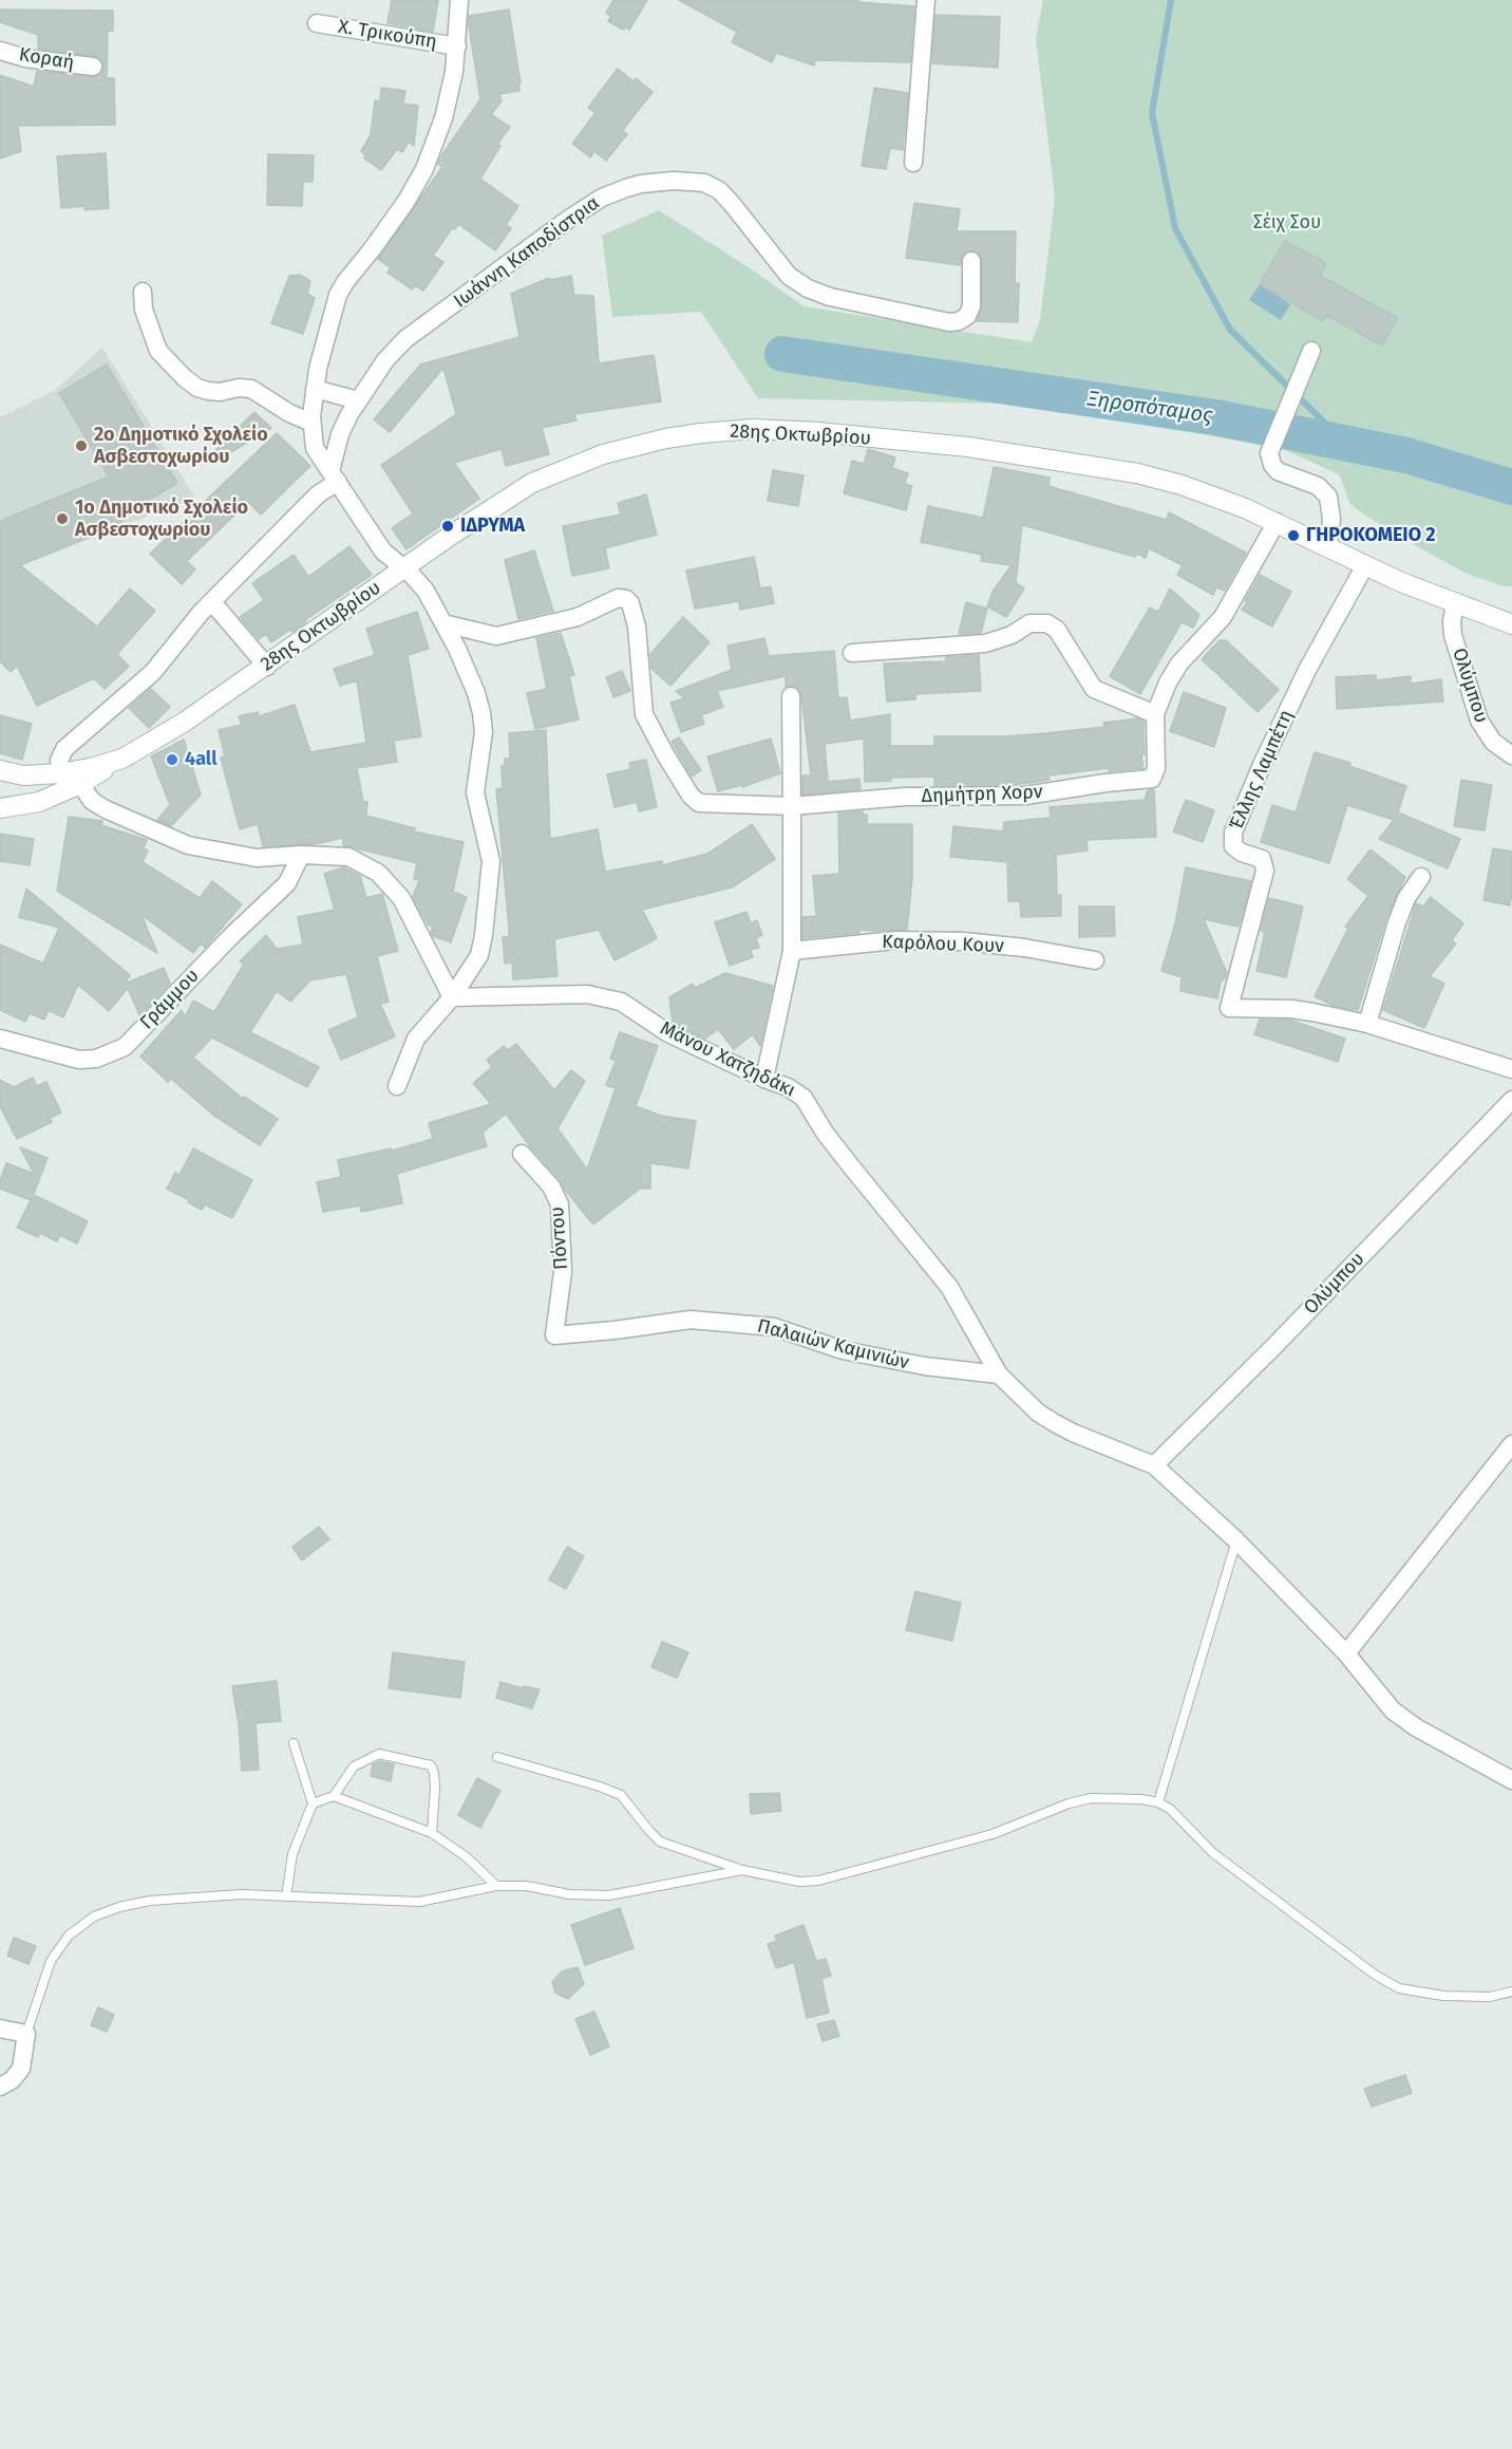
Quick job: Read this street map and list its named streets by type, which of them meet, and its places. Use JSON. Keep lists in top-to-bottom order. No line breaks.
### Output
{"streets":{"main road":["28ης Οκτωβρίου"],"street":["Χ. Τρικούπη","Κοραή","Ιωάννη Καποδίστρια","Ολύμπου","Έλλης Λαμπέτη","Δημήτρη Χορν","Καρόλου Κουν","Γράμμου","Μάνου Χατζηδάκι","Πόντου","Παλαιών Καμινιών"]},"crossings":[["28ης Οκτωβρίου","Ολύμπου"],["28ης Οκτωβρίου","Έλλης Λαμπέτη"],["28ης Οκτωβρίου","Δημήτρη Χορν"],["Ολύμπου","Μάνου Χατζηδάκι"],["Μάνου Χατζηδάκι","Παλαιών Καμινιών"],["Πόντου","Παλαιών Καμινιών"]],"water":["Ξηροπόταμος"],"parks":["Σέιχ Σου"],"places":["2ο Δημοτικό Σχολείο Ασβεστοχωρίου","1ο Δημοτικό Σχολείο Ασβεστοχωρίου","ΙΔΡΥΜΑ","ΓΗΡΟΚΟΜΕΙΟ 2","4all"]}
